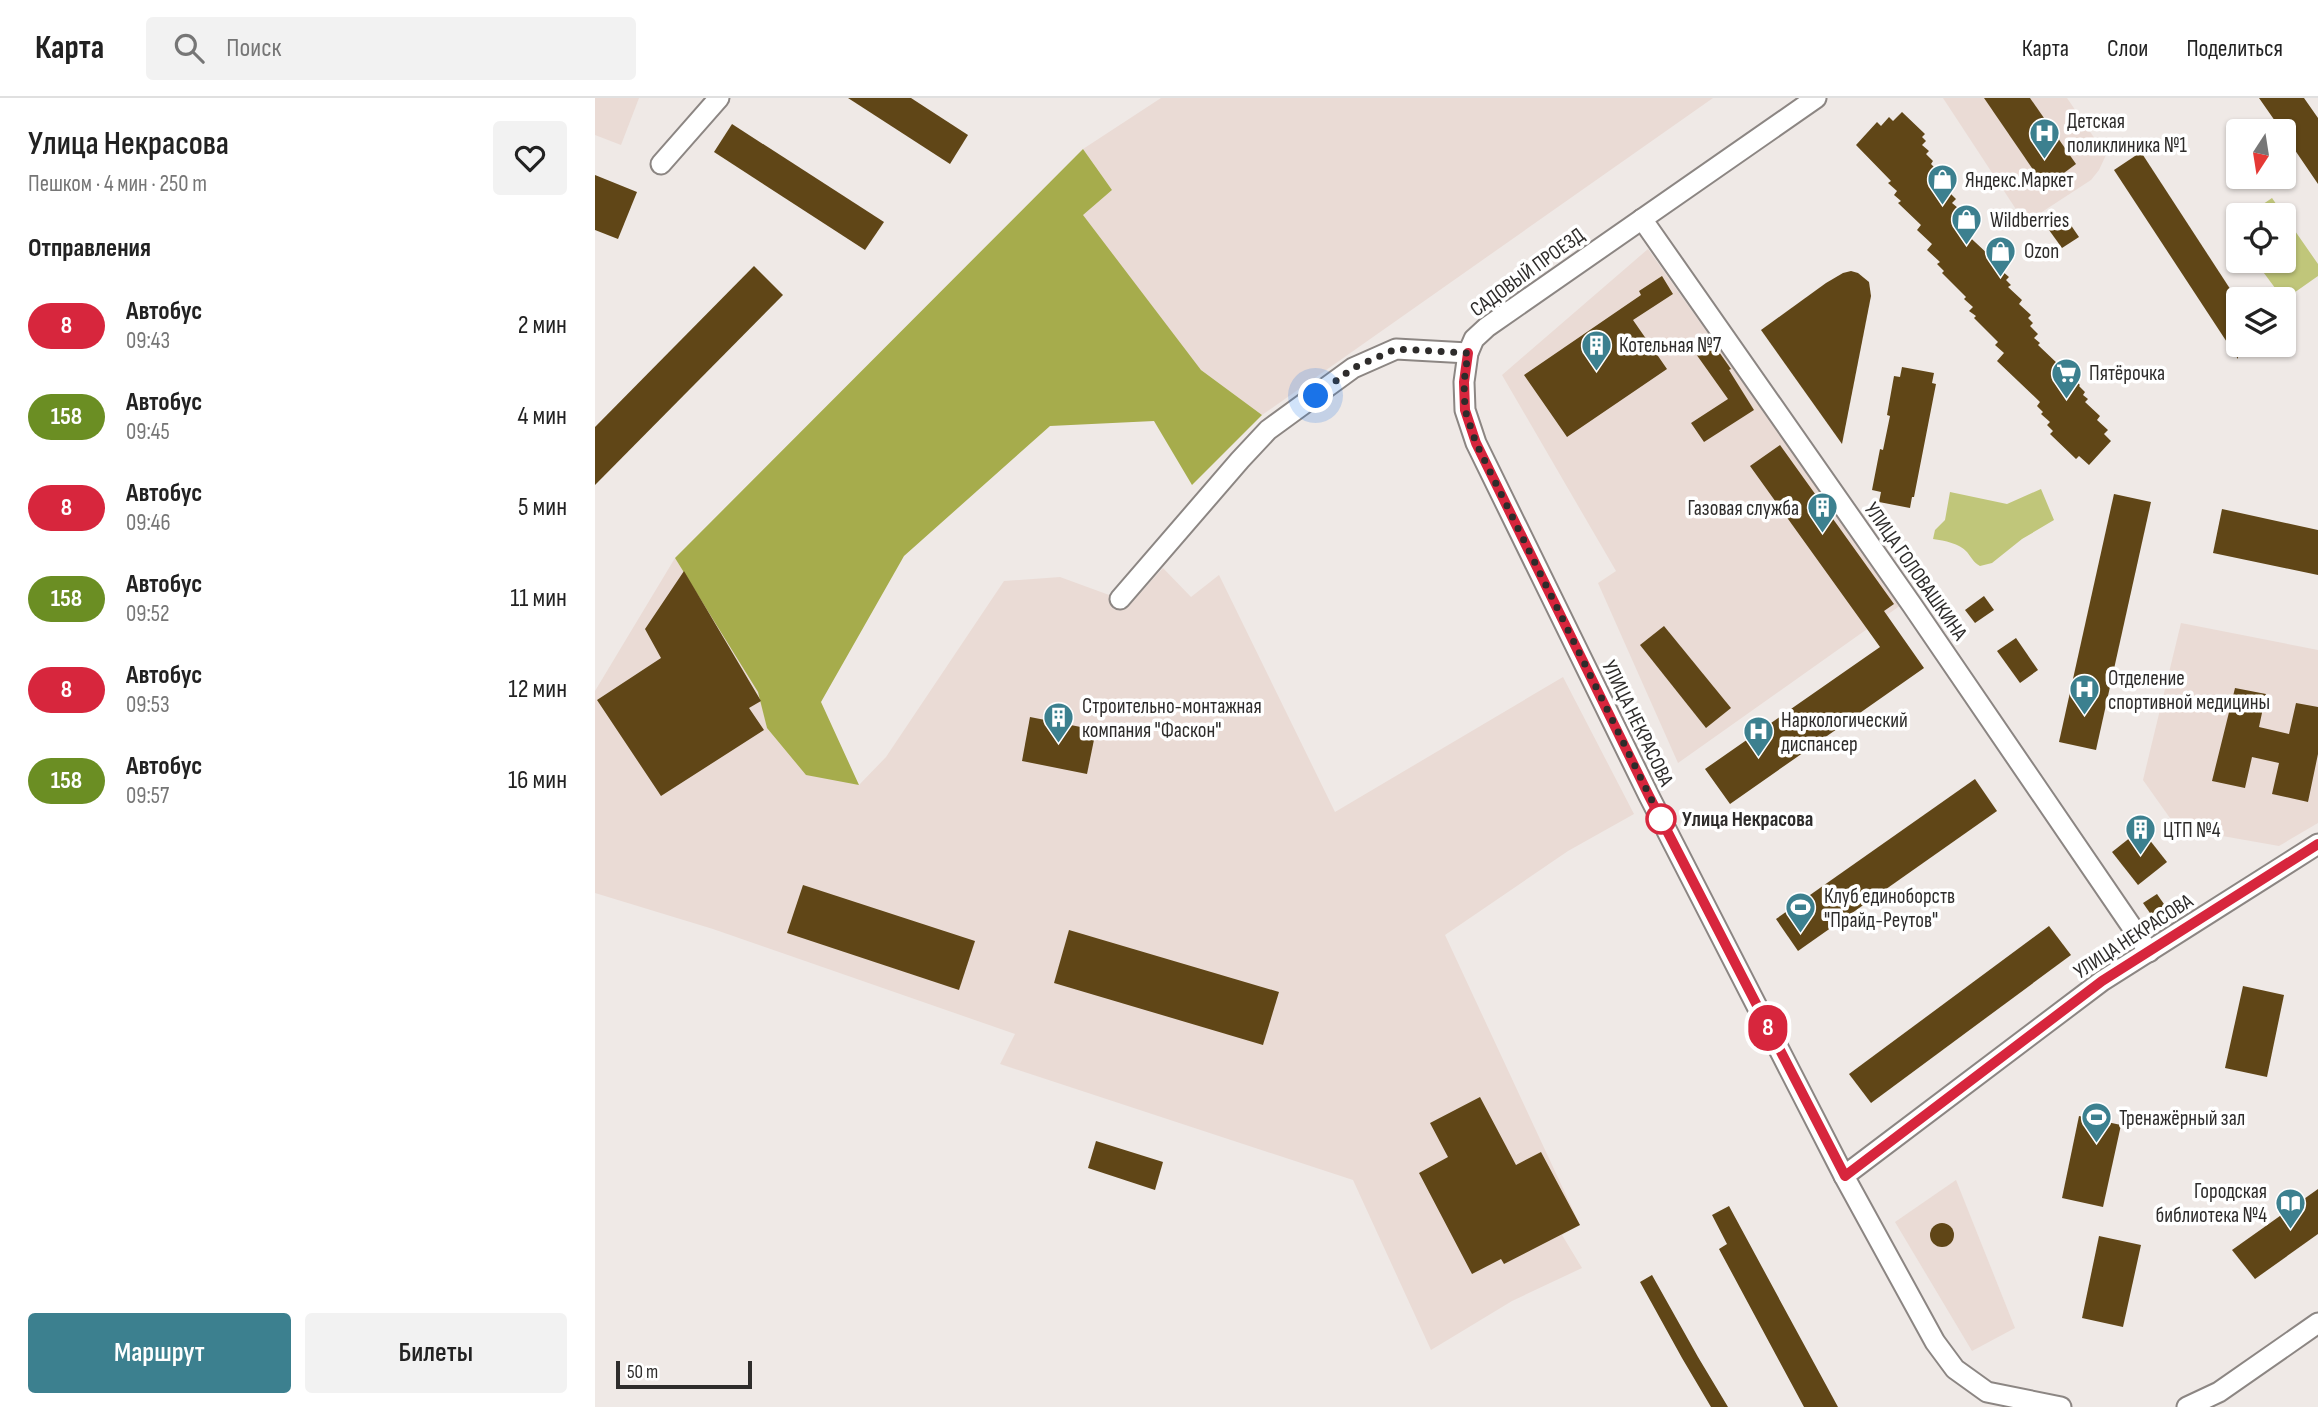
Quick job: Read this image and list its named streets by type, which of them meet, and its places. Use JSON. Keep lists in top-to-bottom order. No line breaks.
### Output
{"streets":{"street":["САДОВЫЙ ПРОЕЗД","УЛИЦА ГОЛОВАШКИНА","УЛИЦА НЕКРАСОВА"]},"crossings":[["САДОВЫЙ ПРОЕЗД","УЛИЦА ГОЛОВАШКИНА"],["САДОВЫЙ ПРОЕЗД","УЛИЦА НЕКРАСОВА"],["УЛИЦА ГОЛОВАШКИНА","УЛИЦА НЕКРАСОВА"]],"places":{"hospital":["Детская поликлиника №1","Отделение спортивной медицины","Наркологический диспансер"],"shop":["Яндекс.Маркет","Wildberries","Ozon"],"building":["Котельная №7","Газовая служба","Строительно-монтажная компания \"Фаскон\"","ЦТП №4"],"supermarket":["Пятёрочка"],"other":["Улица Некрасова"],"sports":["Клуб единоборств \"Прайд-Реутов\"","Тренажёрный зал"],"library":["Городская библиотека №4"]},"lines":["bus line 8"],"scale_bar":"50 m","north":"bottom","page":{"header":"Карта","search":"Поиск","nav":["Карта","Слои","Поделиться"],"heading":[["Улица Некрасова","Пешком · 4 мин · 250 m"],"Отправления"],"on_map":"8","list":[{"mark":"8","name":"Автобус","note":"09:43","value":"2 мин"},{"mark":"158","name":"Автобус","note":"09:45","value":"4 мин"},{"mark":"8","name":"Автобус","note":"09:46","value":"5 мин"},{"mark":"158","name":"Автобус","note":"09:52","value":"11 мин"},{"mark":"8","name":"Автобус","note":"09:53","value":"12 мин"},{"mark":"158","name":"Автобус","note":"09:57","value":"16 мин"}],"buttons":["Маршрут","Билеты"],"scale":"50 m"}}
